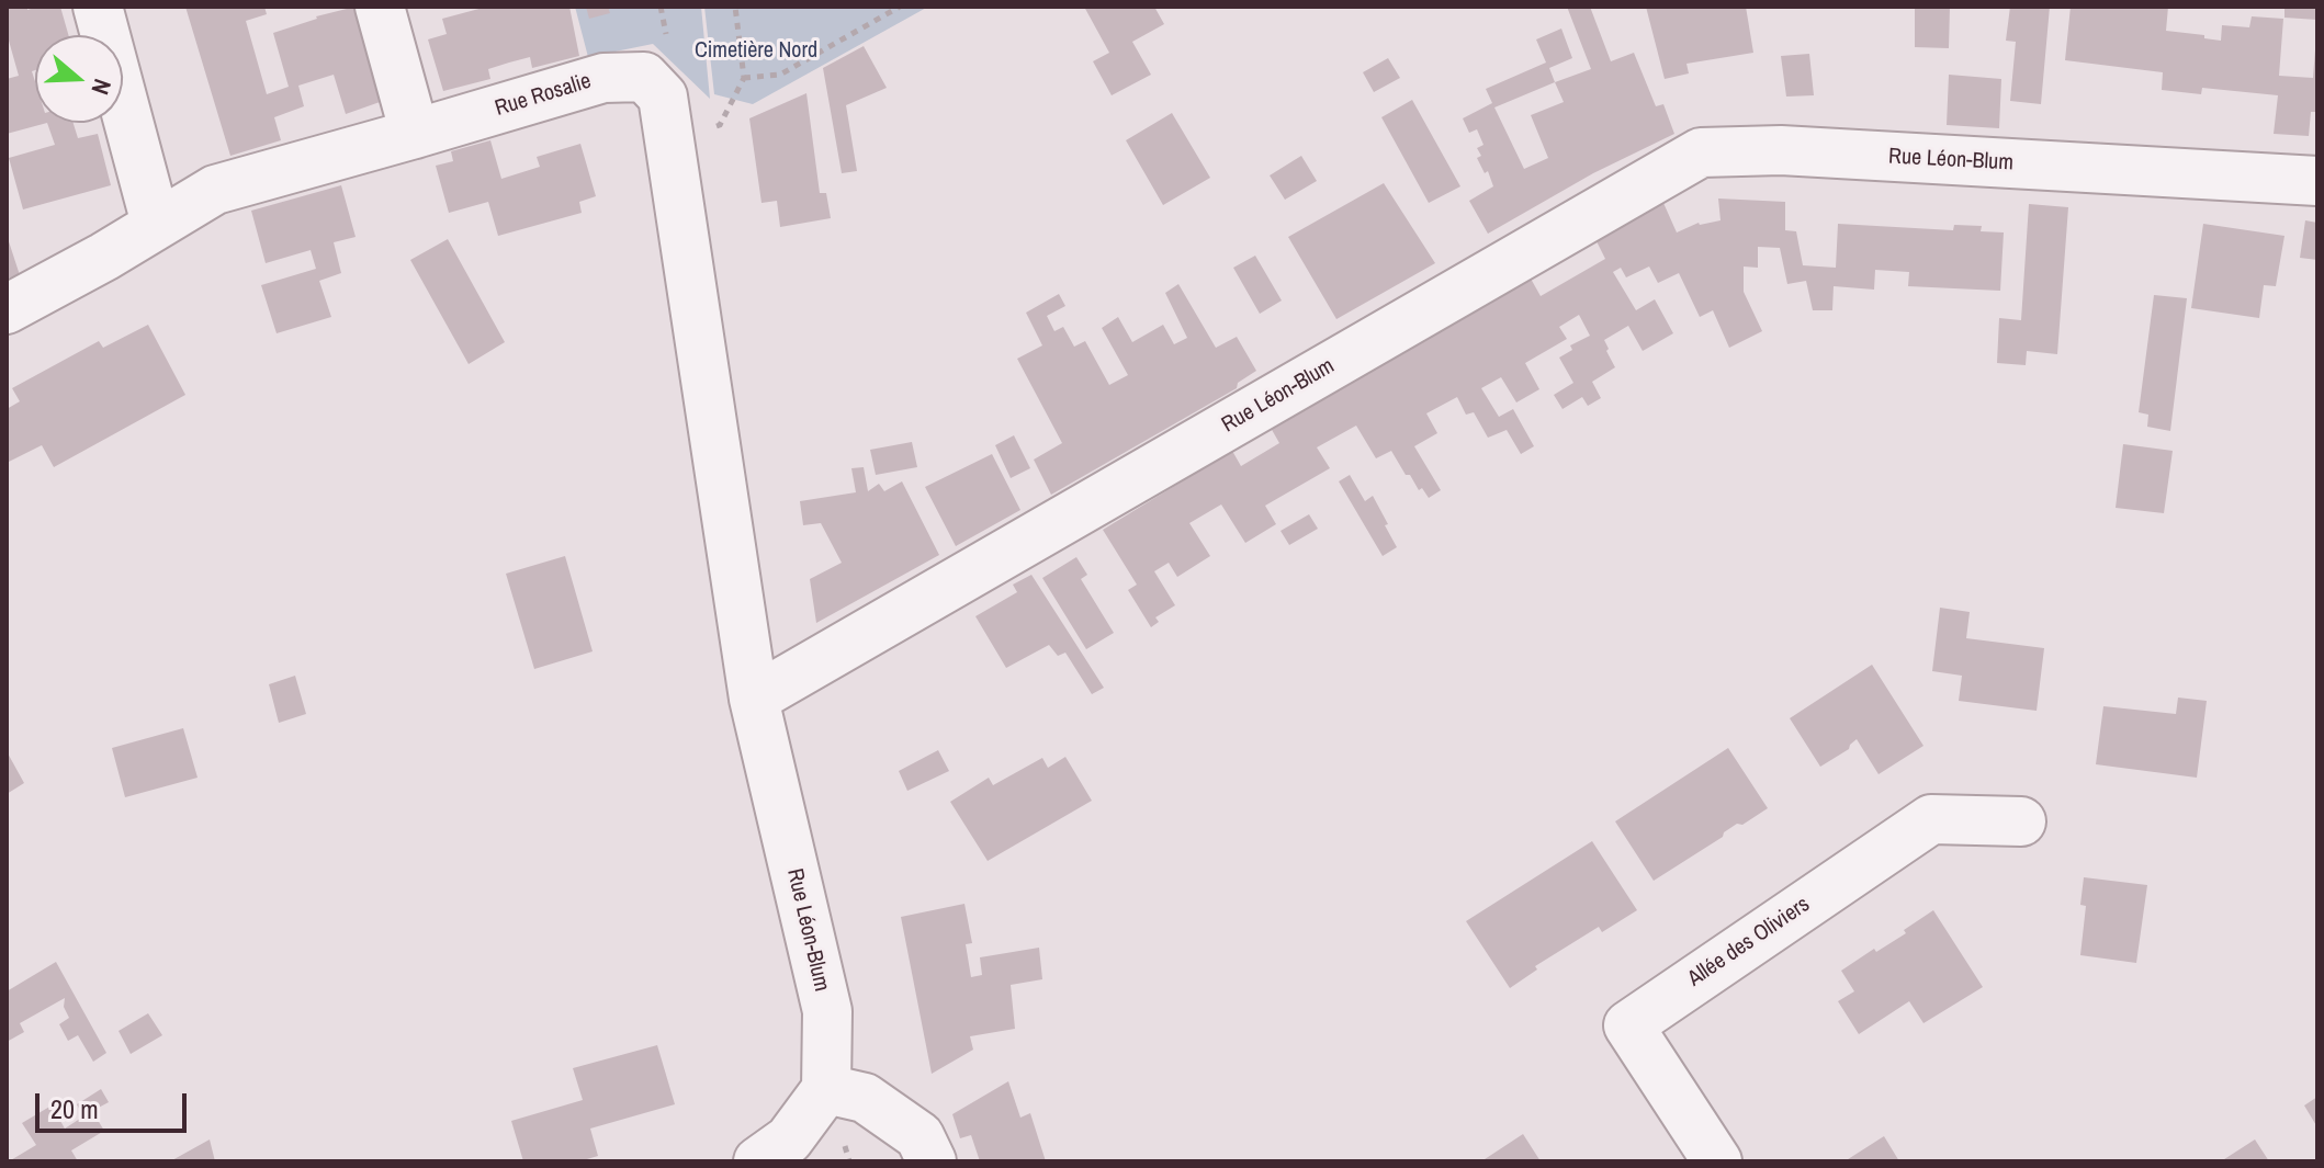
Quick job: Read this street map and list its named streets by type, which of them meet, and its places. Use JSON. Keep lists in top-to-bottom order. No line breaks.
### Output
{"streets":{"street":["Rue Rosalie","Rue Léon-Blum","Allée des Oliviers"]},"crossings":[["Rue Rosalie","Rue Léon-Blum"]],"parks":["Cimetière Nord"],"scale_bar":"20 m","north":"right"}
